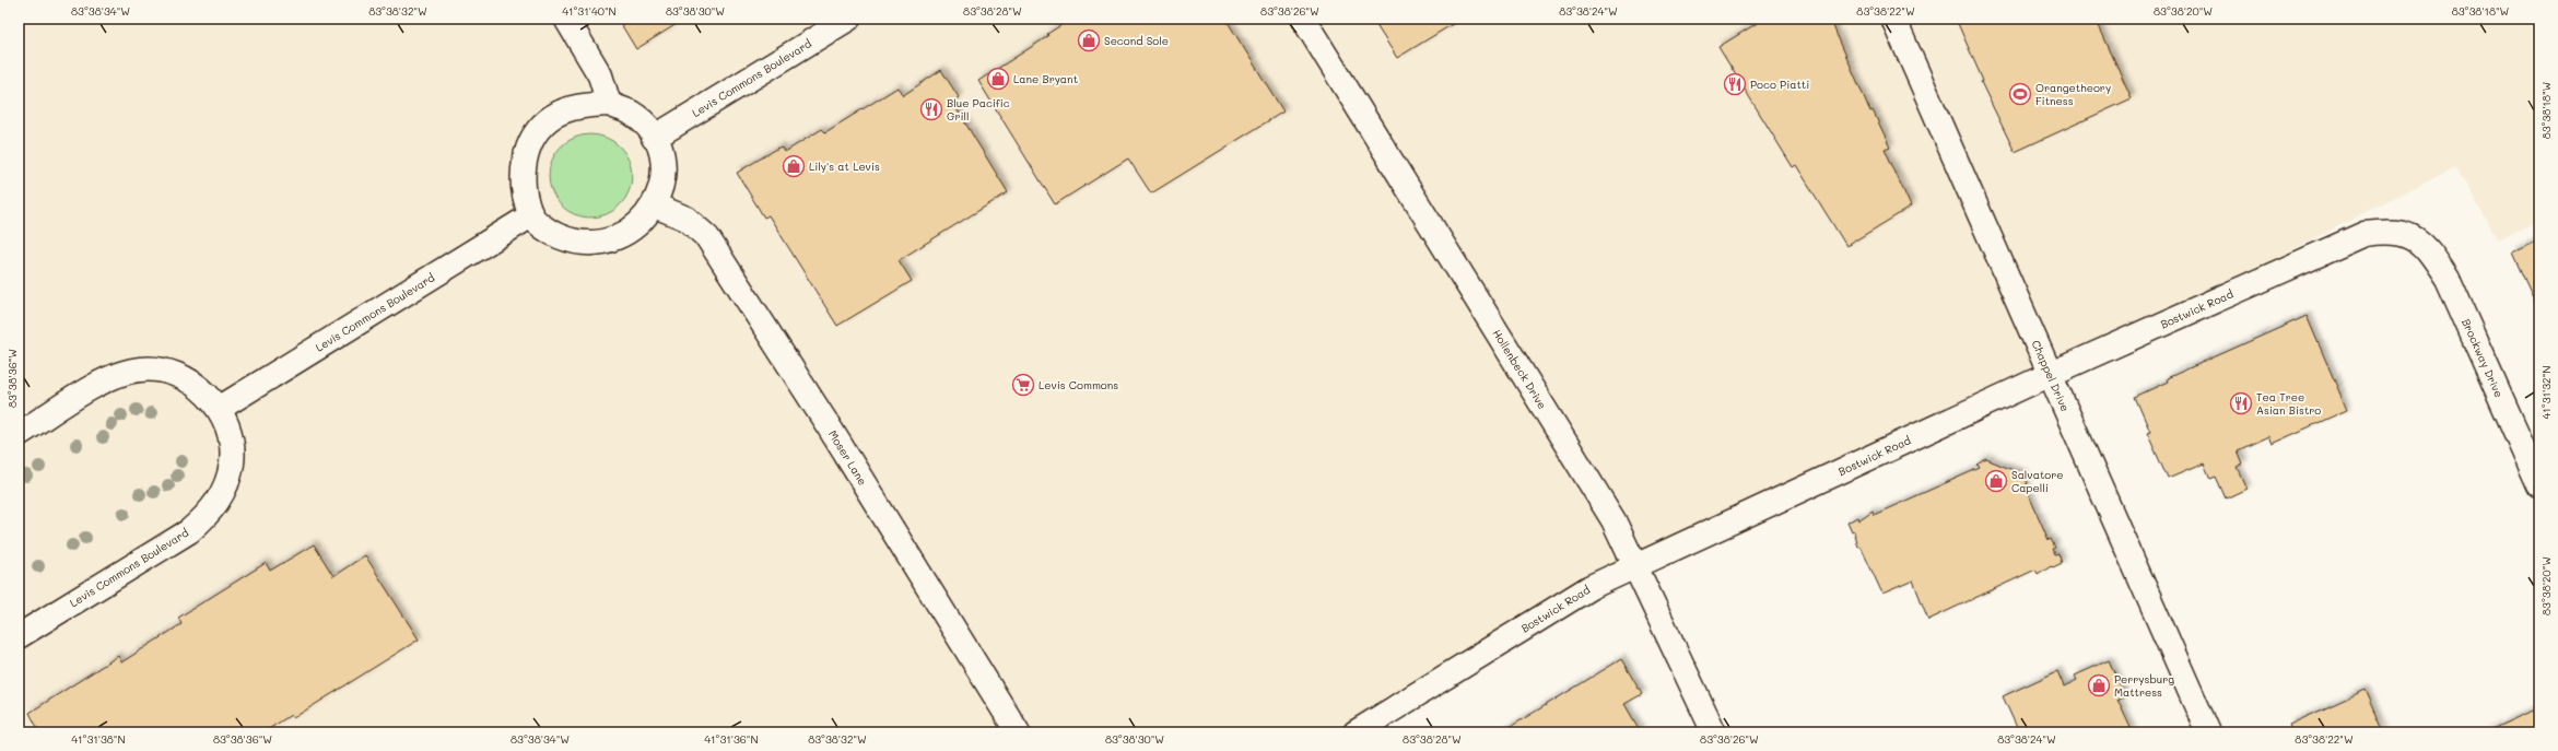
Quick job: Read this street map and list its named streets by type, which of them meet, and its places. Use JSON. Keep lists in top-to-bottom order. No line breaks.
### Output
{"streets":{"street":["Levis Commons Boulevard","Bostwick Road","Brockway Drive","Hollenbeck Drive","Chappel Drive","Moser Lane"]},"crossings":[["Levis Commons Boulevard","Moser Lane"],["Bostwick Road","Brockway Drive"],["Bostwick Road","Hollenbeck Drive"],["Bostwick Road","Chappel Drive"]],"places":{"shop":["Second Sole","Lane Bryant","Lily's at Levis","Salvatore Capelli","Perrysburg Mattress"],"restaurant":["Poco Piatti","Blue Pacific Grill","Tea Tree Asian Bistro"],"sports":["Orangetheory Fitness"],"supermarket":["Levis Commons"]},"coordinates":["83°38'34\"W","83°38'32\"W","41°31'40\"N","83°38'30\"W","83°38'28\"W","83°38'26\"W","83°38'24\"W","83°38'22\"W","83°38'20\"W","83°38'18\"W","83°38'36\"W","41°31'32\"N","41°31'38\"N","41°31'36\"N"]}
